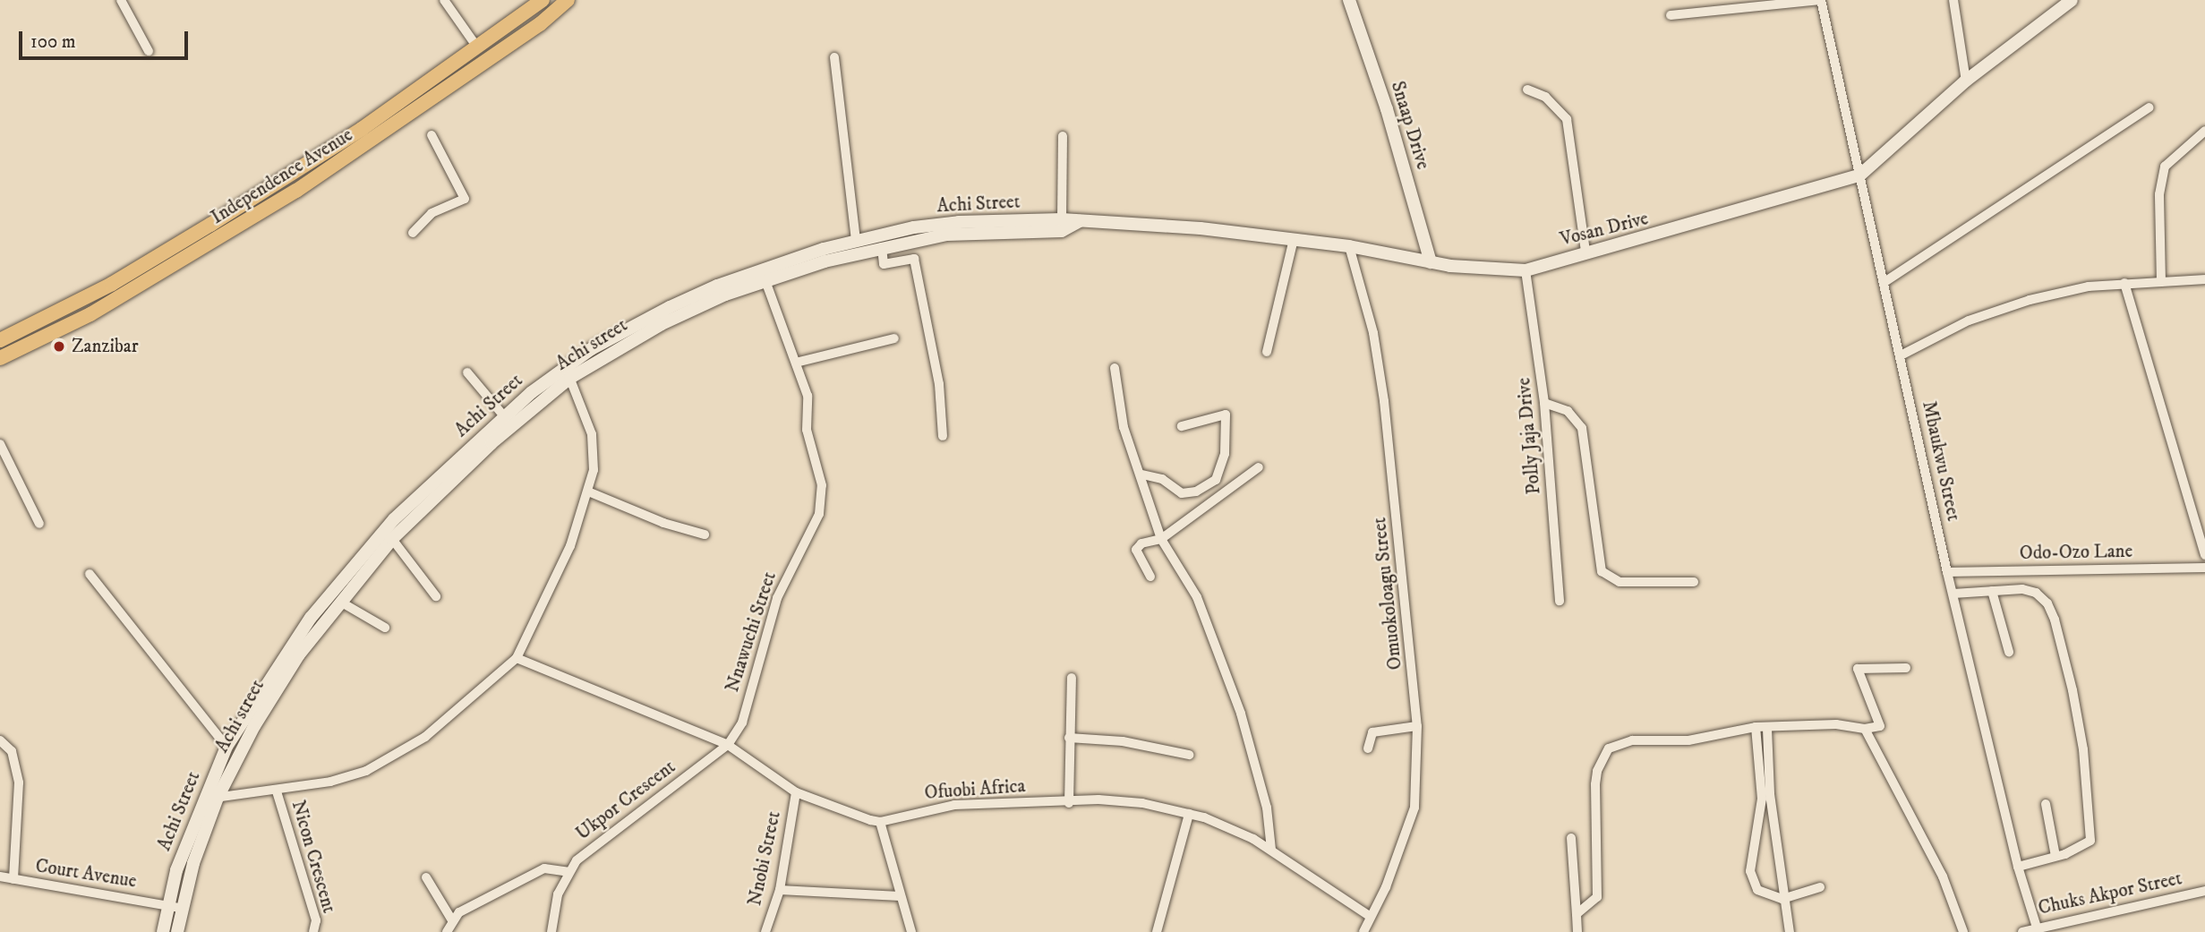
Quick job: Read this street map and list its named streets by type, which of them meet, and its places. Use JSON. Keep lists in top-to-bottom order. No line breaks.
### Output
{"streets":{"main road":["Independence Avenue"],"street":["Snaap Drive","Achi Street","Vosan Drive","Achi street","Polly Jaja Drive","Mbaukwu Street","Odo-Ozo Lane","Omuokoloagu Street","Nnawuchi Street","Ofuobi Africa","Ukpor Crescent","Nicon Crescent","Nnobi Street","Court Avenue","Chuks Akpor Street"]},"crossings":[["Snaap Drive","Vosan Drive"],["Achi Street","Vosan Drive"],["Achi Street","Achi street"],["Achi Street","Nnawuchi Street"],["Achi Street","Court Avenue"],["Vosan Drive","Achi street"],["Vosan Drive","Polly Jaja Drive"],["Vosan Drive","Mbaukwu Street"],["Vosan Drive","Omuokoloagu Street"],["Achi street","Nnawuchi Street"],["Achi street","Court Avenue"],["Mbaukwu Street","Odo-Ozo Lane"],["Mbaukwu Street","Chuks Akpor Street"],["Omuokoloagu Street","Ofuobi Africa"],["Nnawuchi Street","Ukpor Crescent"]],"places":["Zanzibar"],"scale_bar":"100 m"}
